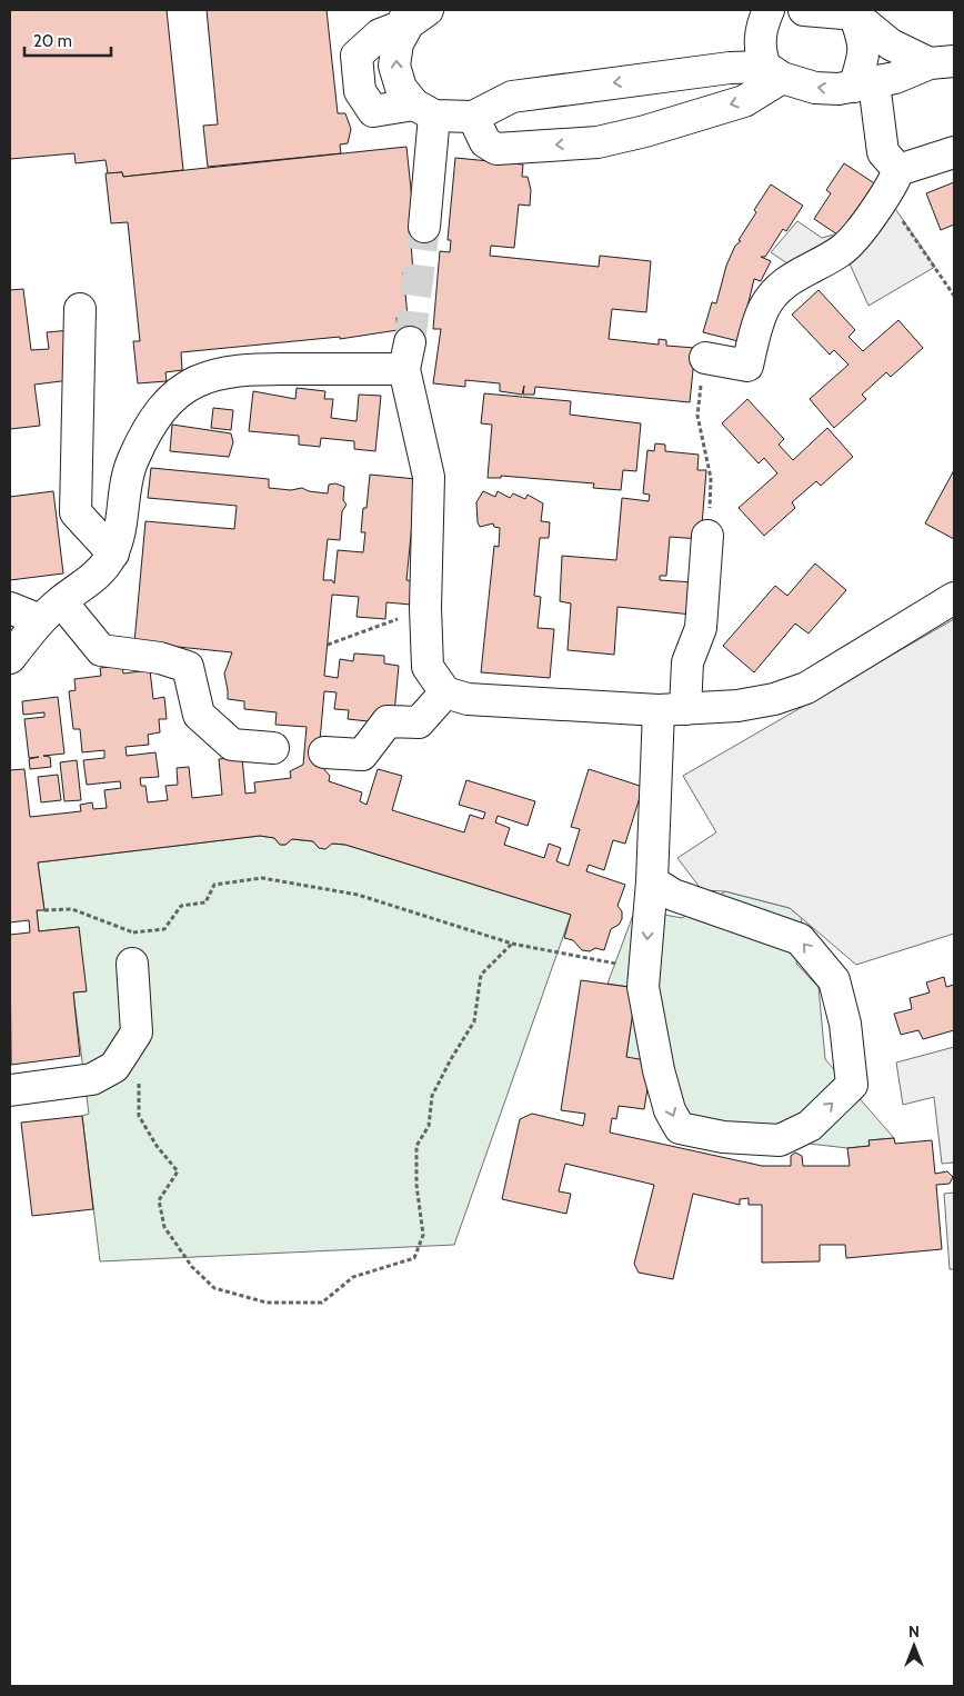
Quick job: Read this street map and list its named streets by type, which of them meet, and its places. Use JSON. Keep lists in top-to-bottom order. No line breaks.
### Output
{"scale_bar":"20 m","north":"top"}
